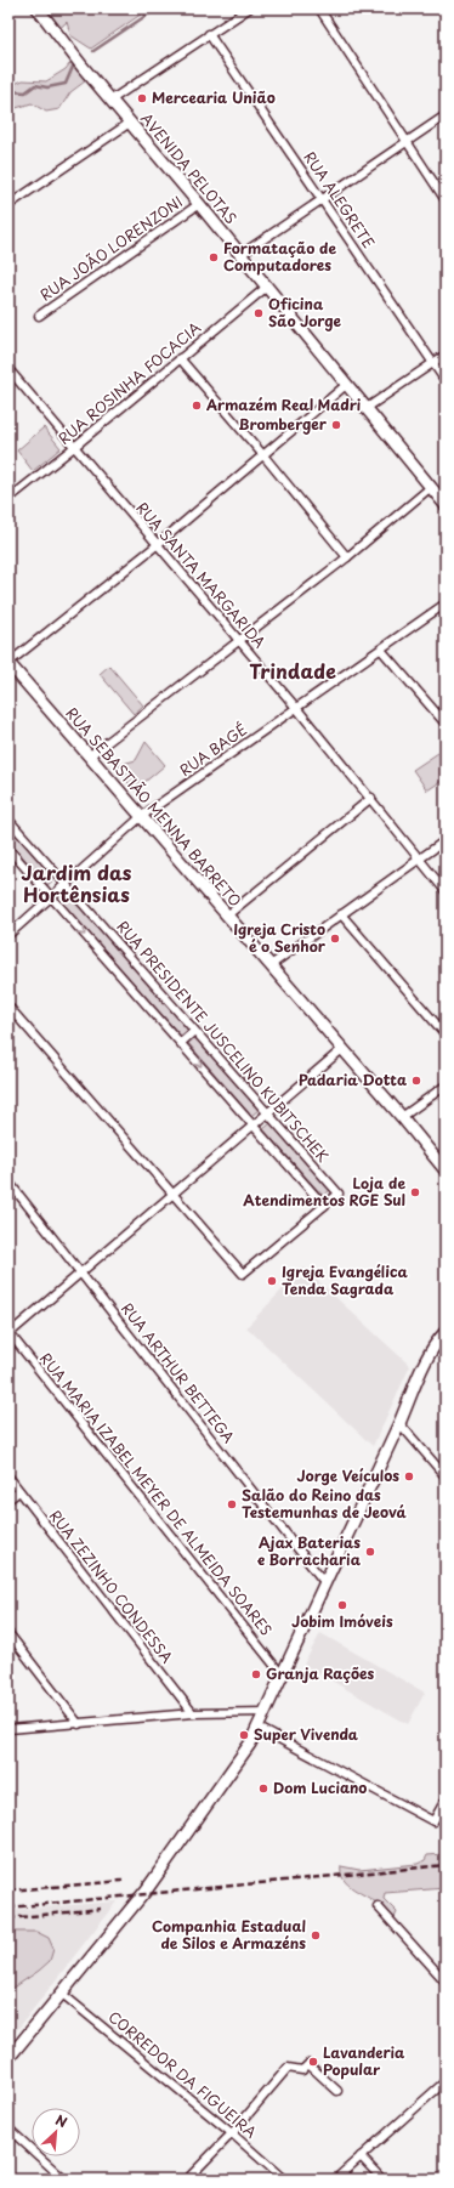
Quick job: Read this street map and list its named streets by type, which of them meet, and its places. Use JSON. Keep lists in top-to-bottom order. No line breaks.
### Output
{"streets":{"main road":["AVENIDA PELOTAS","RUA SEBASTIÃO MENNA BARRETO"],"street":["RUA ALEGRETE","RUA JOÃO LORENZONI","RUA ROSINHA FOCACIA","RUA SANTA MARGARIDA","RUA BAGÉ","RUA PRESIDENTE JUSCELINO KUBITSCHEK","RUA ARTHUR BETTEGA","RUA MARIA IZABEL MEYER DE ALMEIDA SOARES","RUA ZEZINHO CONDESSA","CORREDOR DA FIGUEIRA"]},"crossings":[["AVENIDA PELOTAS","RUA JOÃO LORENZONI"],["AVENIDA PELOTAS","RUA ROSINHA FOCACIA"],["RUA ROSINHA FOCACIA","RUA SANTA MARGARIDA"],["RUA SANTA MARGARIDA","RUA BAGÉ"],["RUA BAGÉ","RUA SEBASTIÃO MENNA BARRETO"],["RUA BAGÉ","RUA PRESIDENTE JUSCELINO KUBITSCHEK"]],"districts":["Trindade","Jardim das Hortênsias"],"places":["Mercearia União","Formatação de Computadores","Oficina São Jorge","Armazém Real Madri","Bromberger","Igreja Cristo é o Senhor","Padaria Dotta","Loja de Atendimentos RGE Sul","Igreja Evangélica Tenda Sagrada","Jorge Veículos","Salão do Reino das Testemunhas de Jeová","Ajax Baterias e Borracharia","Jobim Imóveis","Granja Rações","Super Vivenda","Dom Luciano","Companhia Estadual de Silos e Armazéns","Lavanderia Popular"],"north":"top right"}
